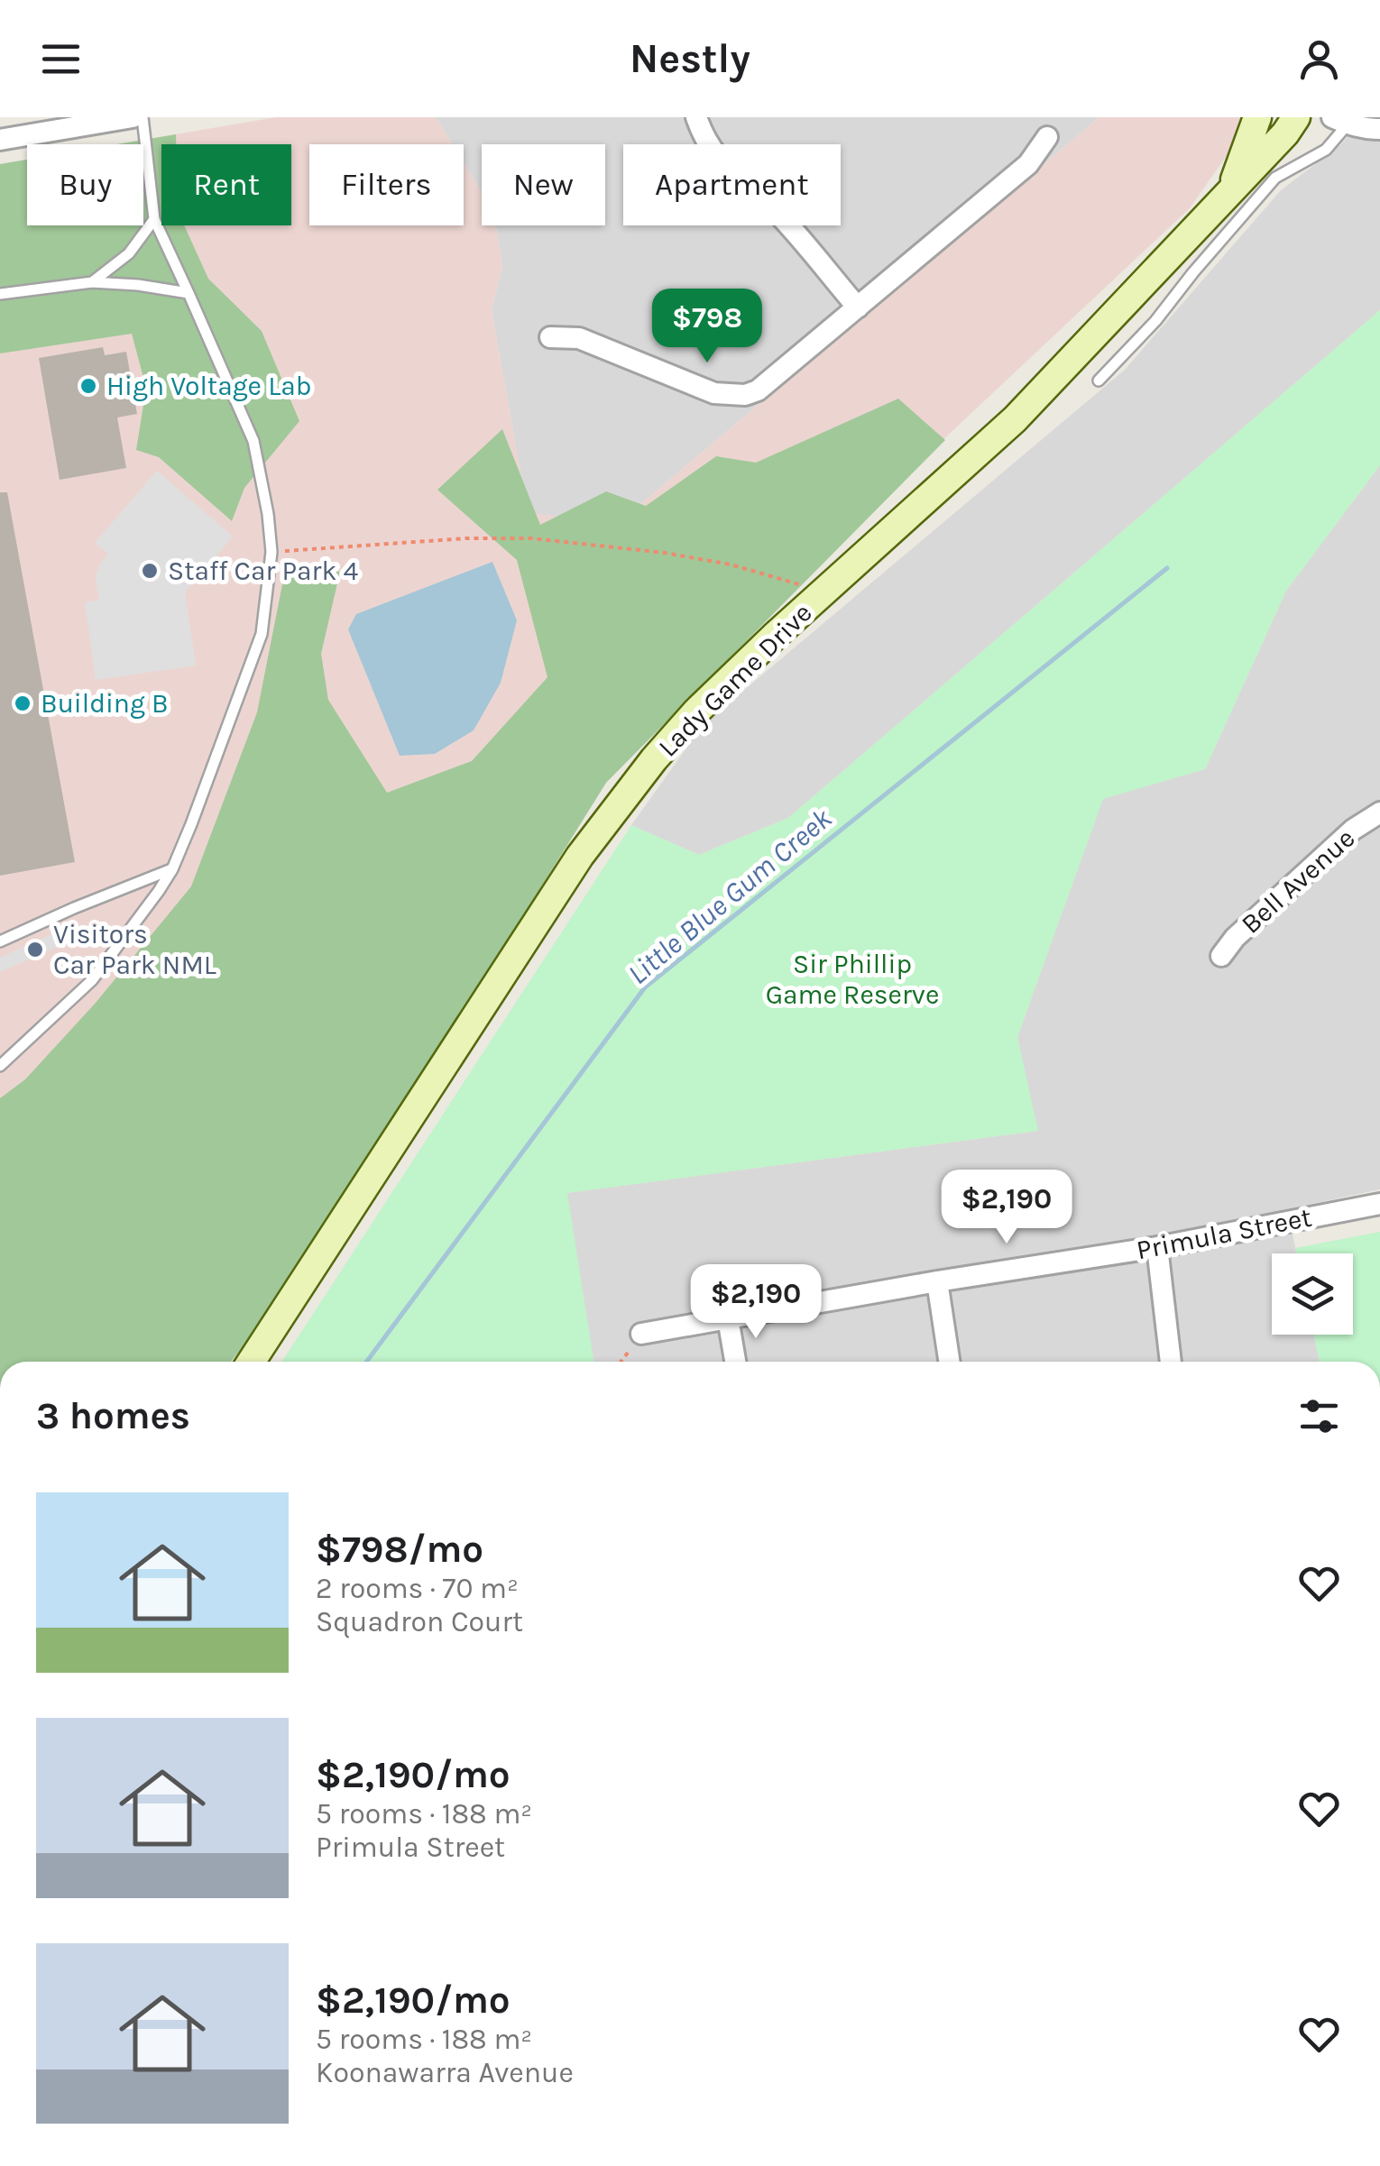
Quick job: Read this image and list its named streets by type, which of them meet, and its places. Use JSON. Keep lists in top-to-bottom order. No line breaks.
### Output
{"streets":{"main road":["Lady Game Drive"],"street":["Bell Avenue","Primula Street"]},"water":["Little Blue Gum Creek"],"parks":["Sir Phillip Game Reserve"],"places":["High Voltage Lab","Staff Car Park 4","Building B","Visitors Car Park NML"],"page":{"header":"Nestly","chip":["Buy","Rent","Filters","New","Apartment"],"price":["$798","$2,190","$2,190"],"heading":"3 homes","list":[{"name":"$798/mo","note":"2 rooms · 70 m² · Squadron Court"},{"name":"$2,190/mo","note":"5 rooms · 188 m² · Primula Street"},{"name":"$2,190/mo","note":"5 rooms · 188 m² · Koonawarra Avenue"}]}}
